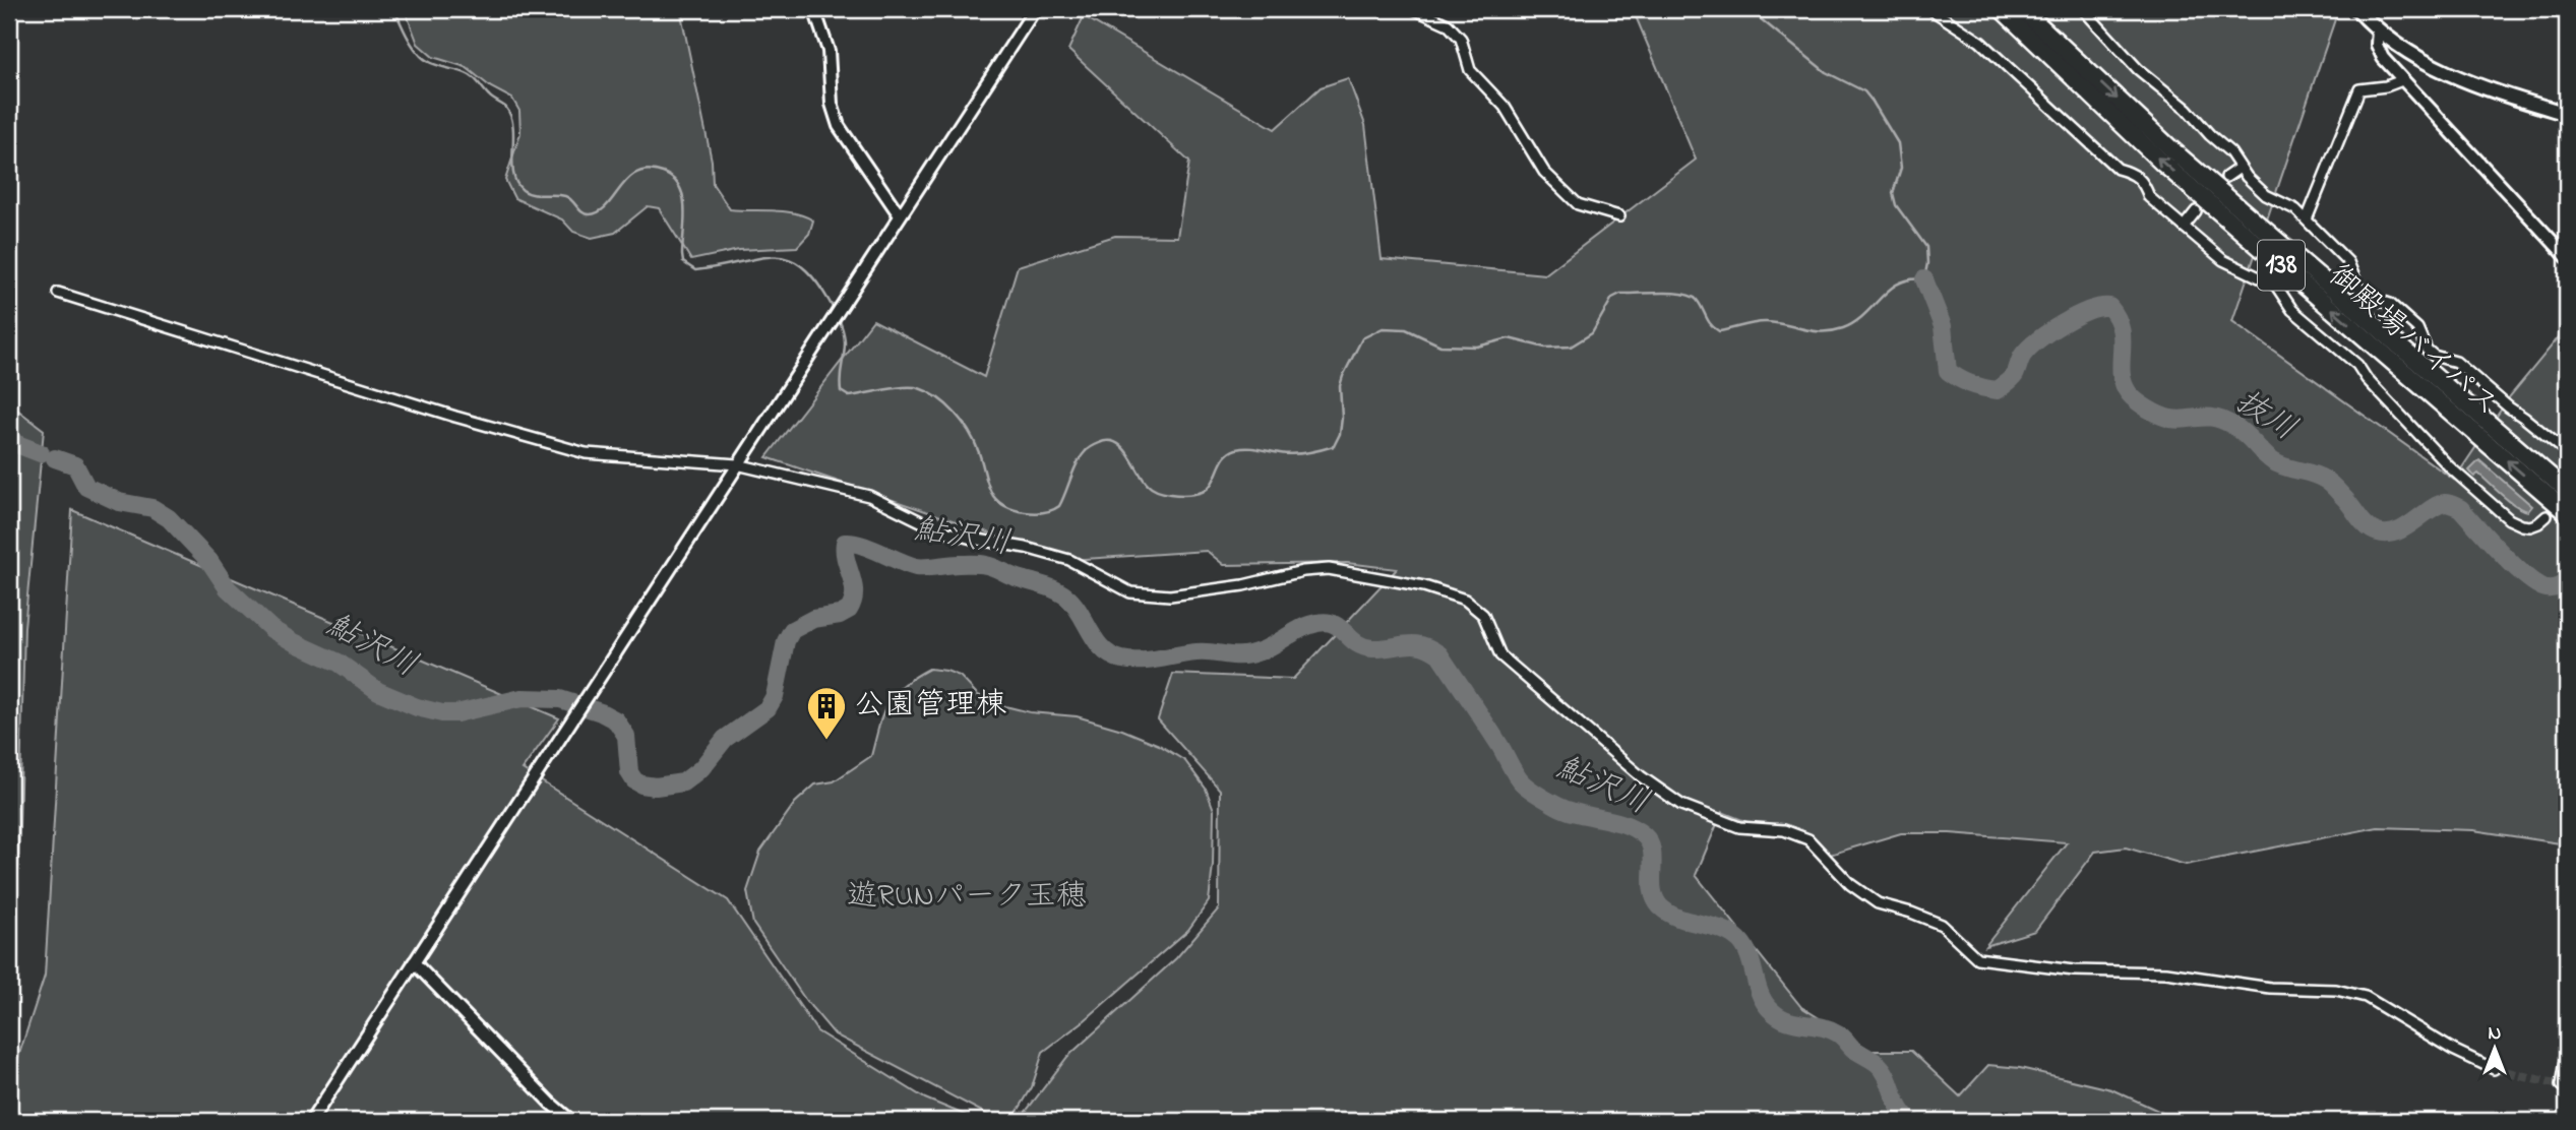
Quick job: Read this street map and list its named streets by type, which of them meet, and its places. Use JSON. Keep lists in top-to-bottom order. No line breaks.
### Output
{"streets":{"highway":["138","御殿場バイパス"]},"water":["抜川","鮎沢川"],"parks":["遊RUNパーク玉穂"],"places":{"building":["公園管理棟"]},"north":"top"}
